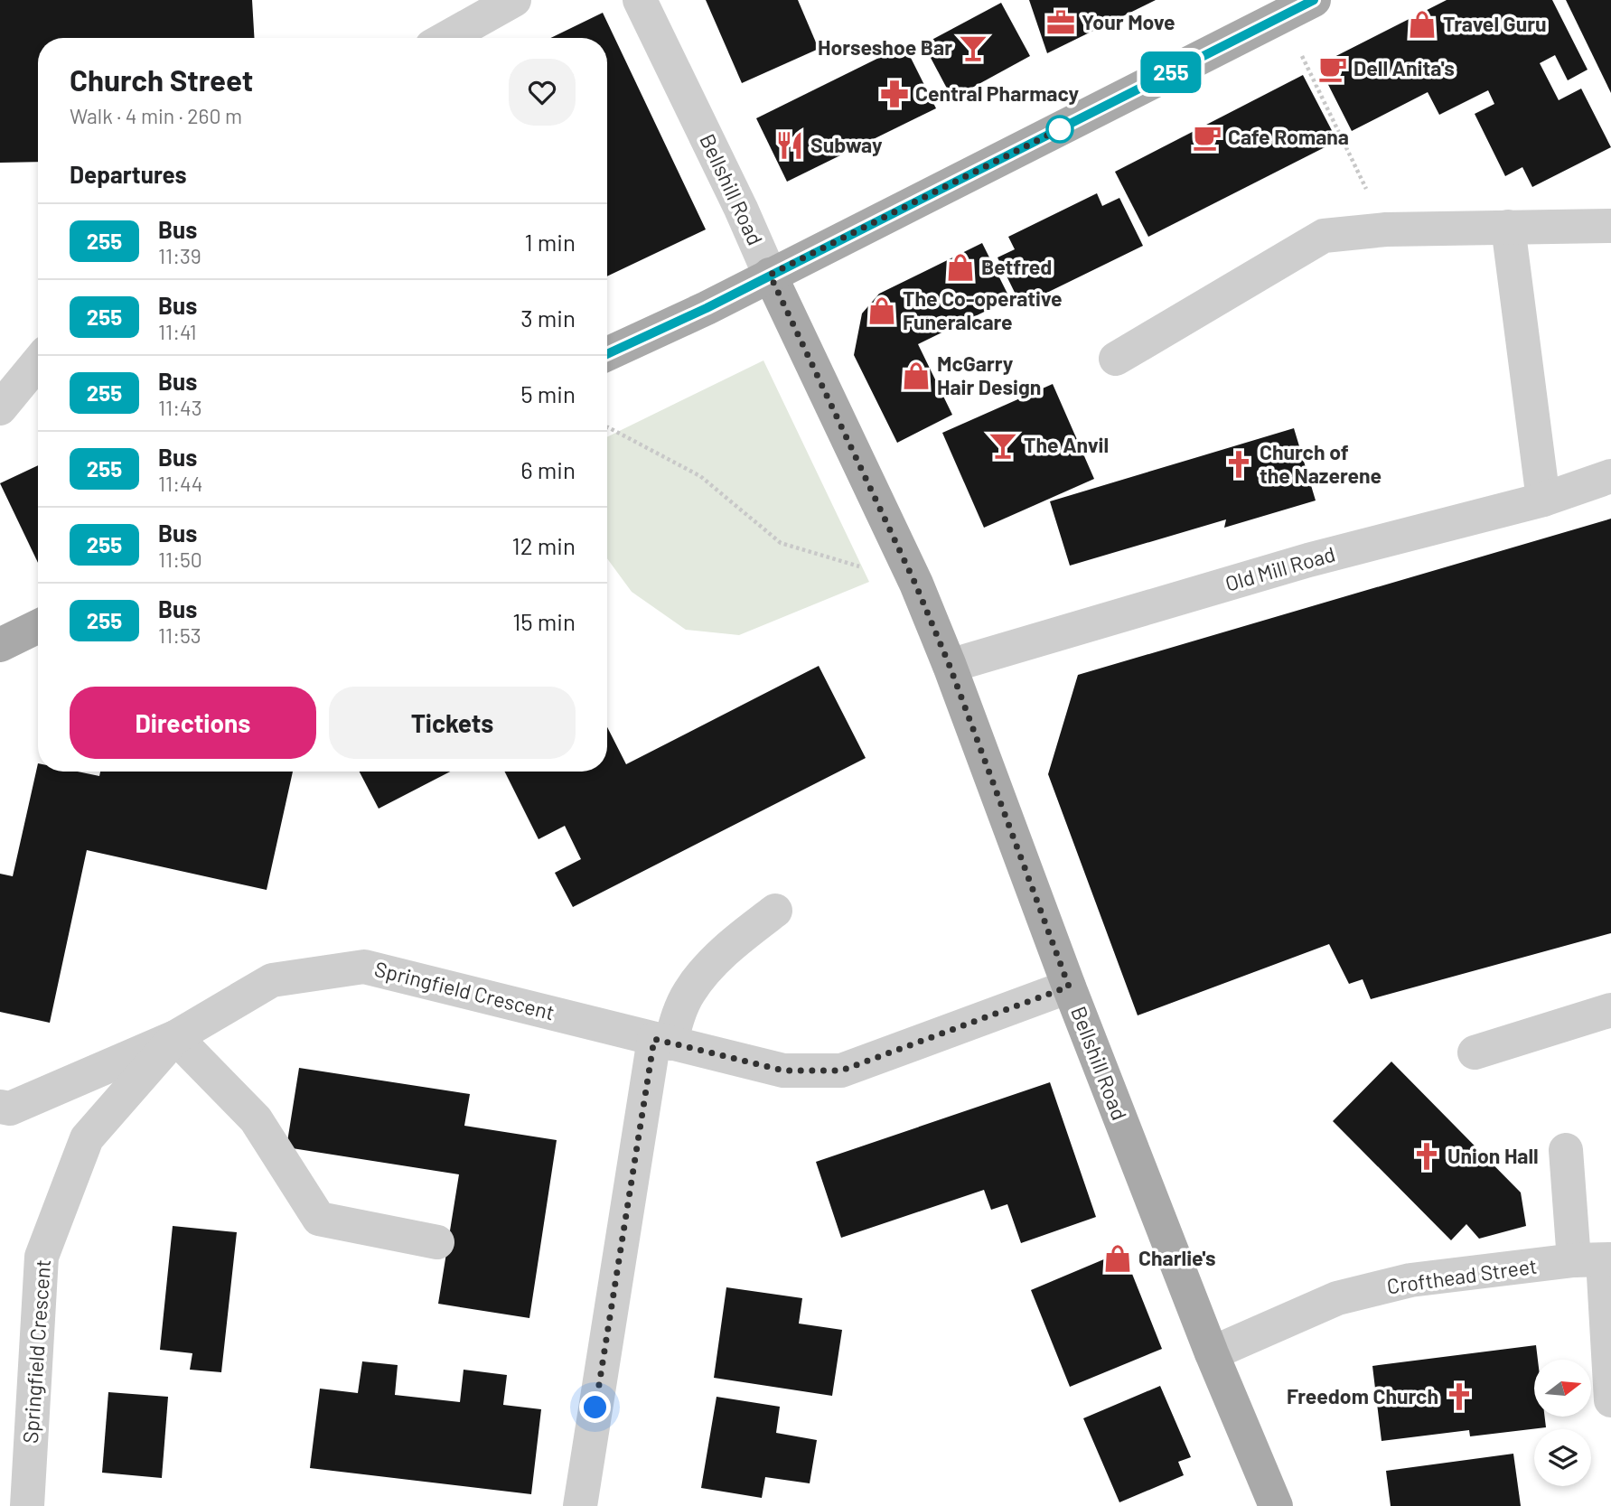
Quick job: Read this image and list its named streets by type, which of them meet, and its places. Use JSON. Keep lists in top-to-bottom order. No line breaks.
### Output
{"streets":{"main road":["Bellshill Road"],"street":["Old Mill Road","Springfield Crescent","Crofthead Street"]},"crossings":[["Bellshill Road","Old Mill Road"],["Bellshill Road","Springfield Crescent"],["Bellshill Road","Crofthead Street"]],"places":{"office":["Your Move"],"shop":["Travel Guru","Betfred","The Co-operative Funeralcare","McGarry Hair Design","Charlie's"],"bar":["Horseshoe Bar","The Anvil"],"cafe":["Dell Anita's","Cafe Romana"],"pharmacy":["Central Pharmacy"],"restaurant":["Subway"],"church":["Church of the Nazerene","Union Hall","Freedom Church"]},"lines":["bus line 255"],"north":"right","page":{"on_map":"255","heading":[["Church Street","Walk · 4 min · 260 m"],"Departures"],"list":[{"mark":"255","name":"Bus","note":"11:39","value":"1 min"},{"mark":"255","name":"Bus","note":"11:41","value":"3 min"},{"mark":"255","name":"Bus","note":"11:43","value":"5 min"},{"mark":"255","name":"Bus","note":"11:44","value":"6 min"},{"mark":"255","name":"Bus","note":"11:50","value":"12 min"},{"mark":"255","name":"Bus","note":"11:53","value":"15 min"}],"buttons":["Directions","Tickets"]}}
